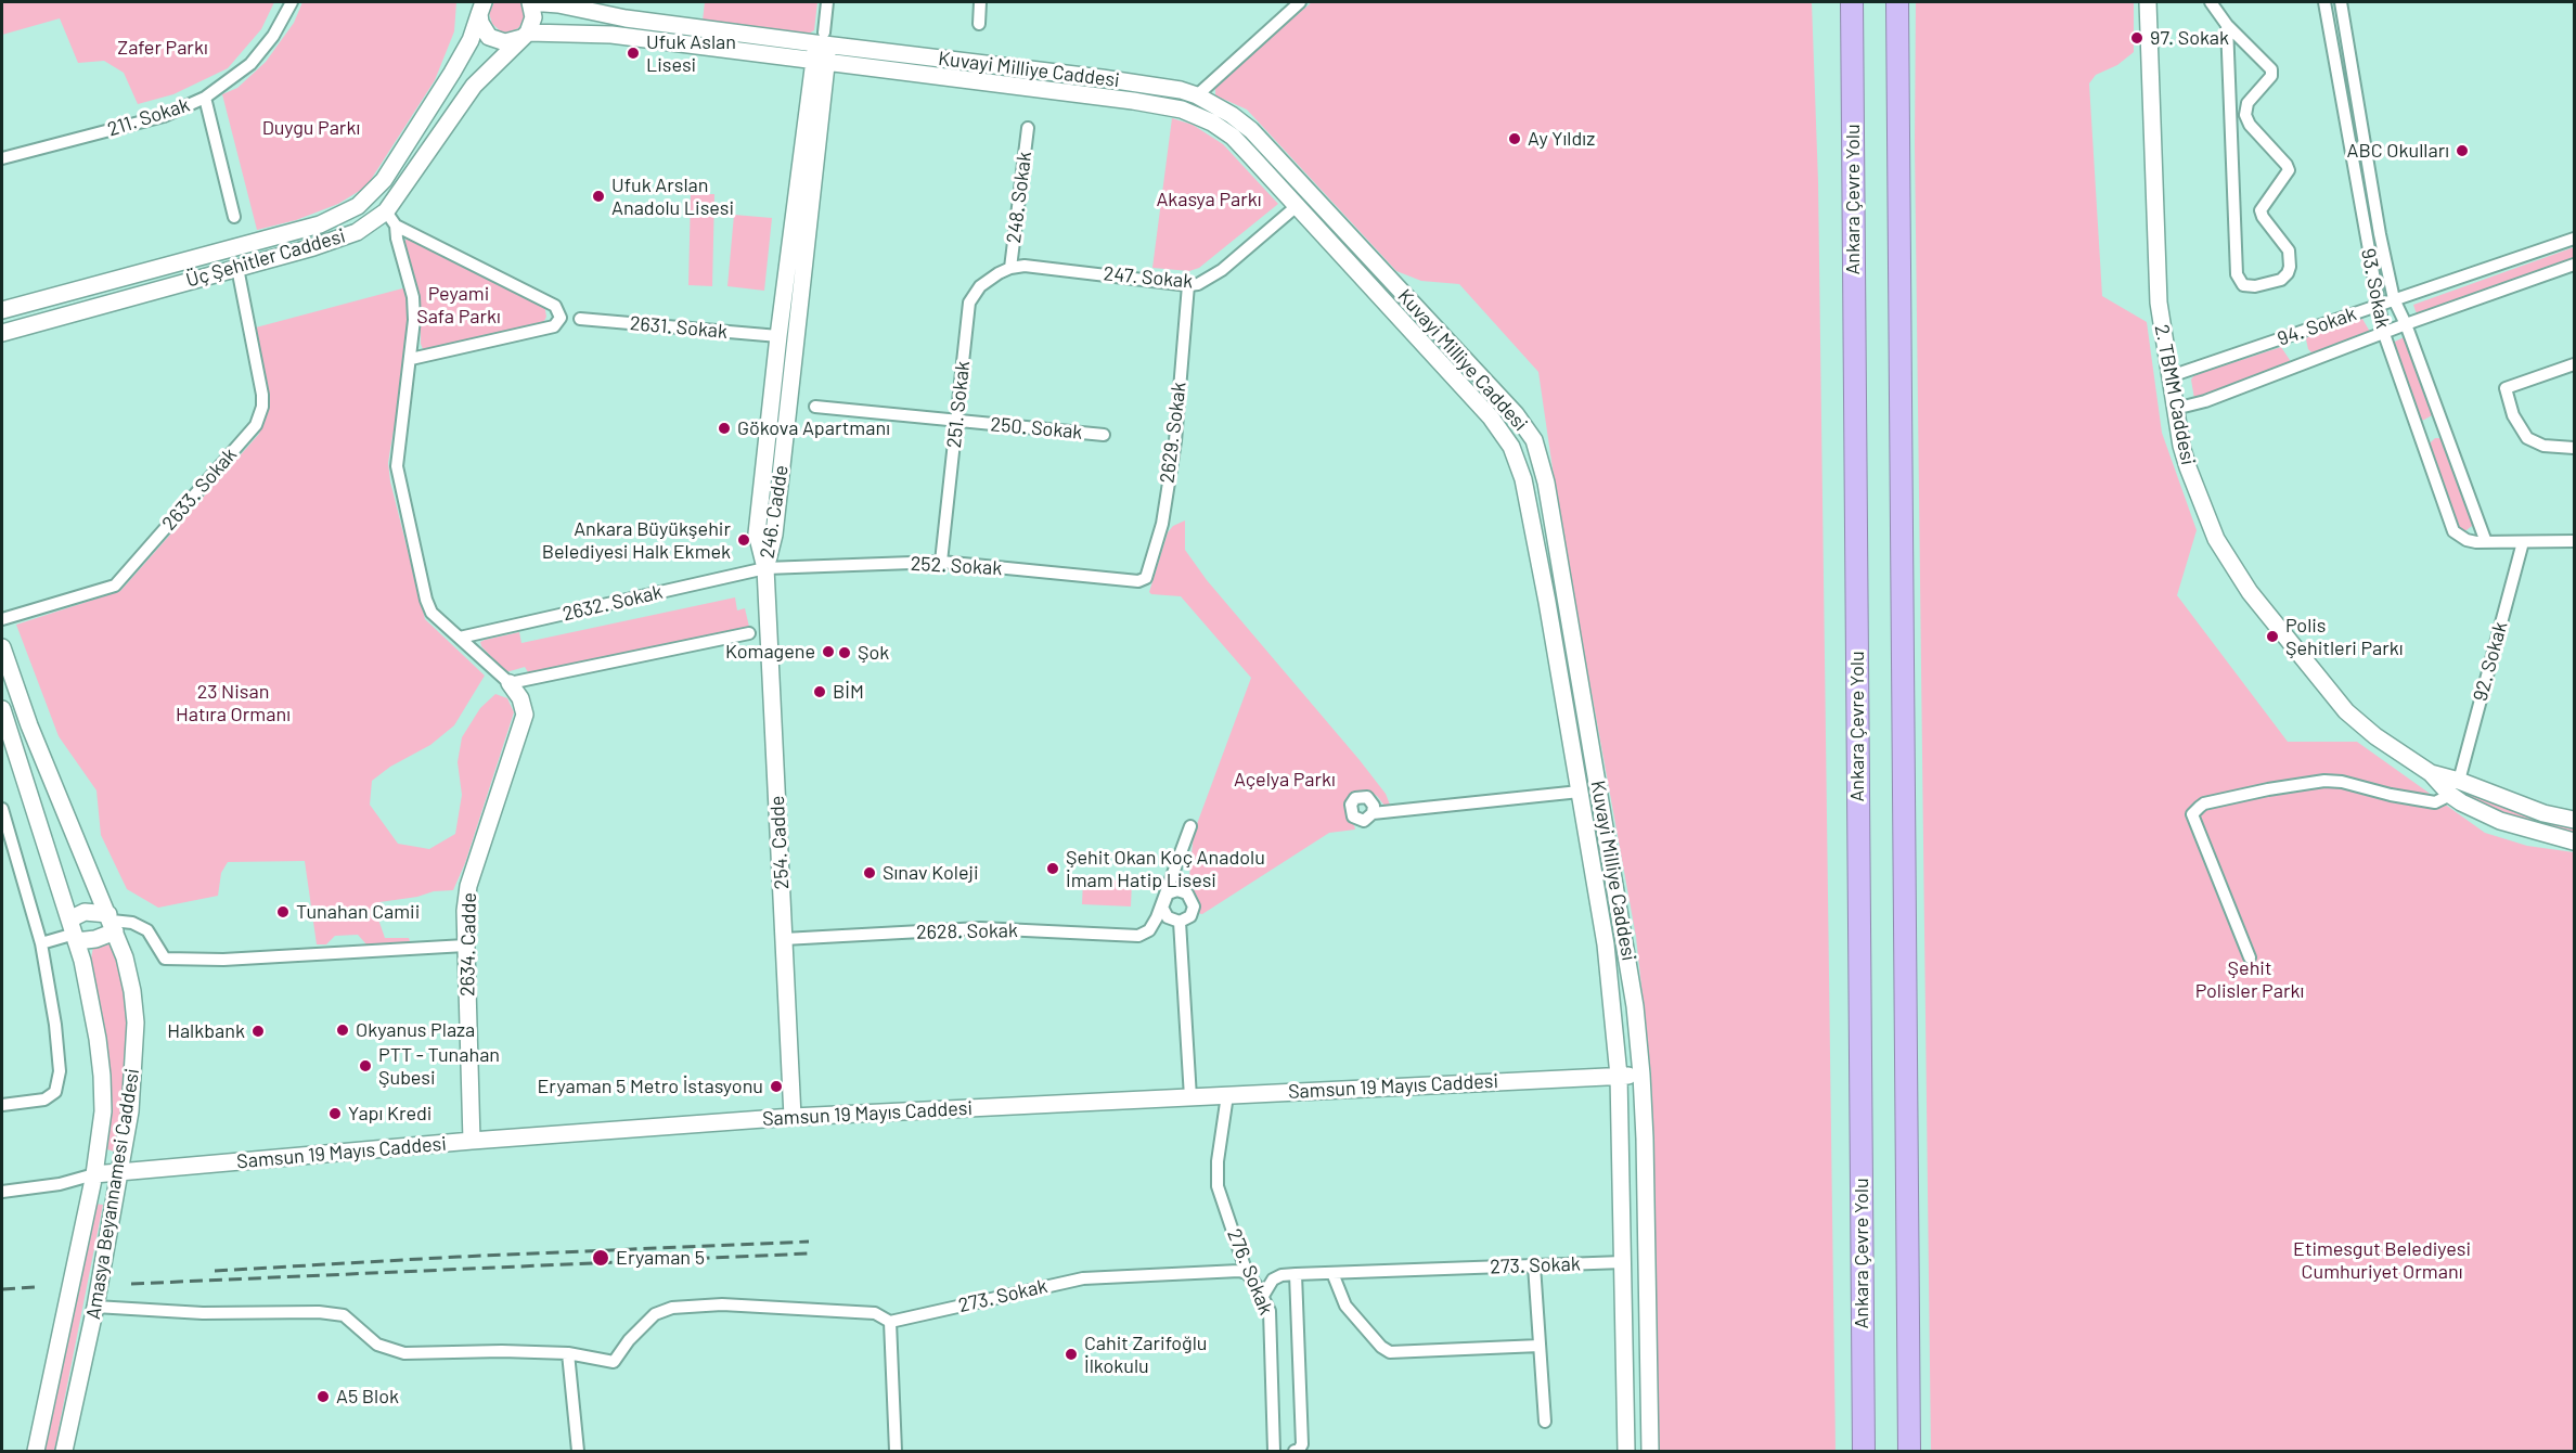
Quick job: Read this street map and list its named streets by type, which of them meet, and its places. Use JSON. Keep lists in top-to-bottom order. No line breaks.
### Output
{"streets":{"highway":["Ankara Çevre Yolu"],"main road":["Kuvayi Milliye Caddesi","Üç Şehitler Caddesi","2. TBMM Caddesi","246. Cadde","254. Cadde","2634. Cadde","Samsun 19 Mayıs Caddesi","Amasya Beyannamesi Caddesi"],"street":["211. Sokak","248. Sokak","247. Sokak","93. Sokak","94. Sokak","2631. Sokak","251. Sokak","250. Sokak","2629. Sokak","2633. Sokak","252. Sokak","2632. Sokak","92. Sokak","2628. Sokak","273. Sokak","276. Sokak"]},"crossings":[["Kuvayi Milliye Caddesi","Üç Şehitler Caddesi"],["Kuvayi Milliye Caddesi","247. Sokak"],["Kuvayi Milliye Caddesi","246. Cadde"],["Kuvayi Milliye Caddesi","Samsun 19 Mayıs Caddesi"],["Kuvayi Milliye Caddesi","273. Sokak"],["248. Sokak","247. Sokak"],["248. Sokak","251. Sokak"],["Üç Şehitler Caddesi","2633. Sokak"],["247. Sokak","251. Sokak"],["247. Sokak","2629. Sokak"],["93. Sokak","94. Sokak"],["93. Sokak","92. Sokak"],["94. Sokak","2. TBMM Caddesi"],["2631. Sokak","246. Cadde"],["2. TBMM Caddesi","92. Sokak"],["251. Sokak","250. Sokak"],["251. Sokak","252. Sokak"],["2629. Sokak","252. Sokak"],["246. Cadde","252. Sokak"],["246. Cadde","2632. Sokak"],["246. Cadde","254. Cadde"],["252. Sokak","2632. Sokak"],["252. Sokak","254. Cadde"],["2632. Sokak","254. Cadde"],["254. Cadde","2628. Sokak"],["254. Cadde","Samsun 19 Mayıs Caddesi"],["2634. Cadde","Samsun 19 Mayıs Caddesi"],["Samsun 19 Mayıs Caddesi","Amasya Beyannamesi Caddesi"],["Samsun 19 Mayıs Caddesi","276. Sokak"],["273. Sokak","276. Sokak"]],"parks":["Zafer Parkı","Duygu Parkı","Akasya Parkı","Peyami Safa Parkı","23 Nisan Hatıra Ormanı","Açelya Parkı","Şehit Polisler Parkı","Etimesgut Belediyesi Cumhuriyet Ormanı"],"places":["97. Sokak","Ufuk Aslan Lisesi","Ay Yıldız","ABC Okulları","Ufuk Arslan Anadolu Lisesi","Gökova Apartmanı","Ankara Büyükşehir Belediyesi Halk Ekmek","Polis Şehitleri Parkı","Komagene","Şok","BİM","Şehit Okan Koç Anadolu İmam Hatip Lisesi","Sınav Koleji","Tunahan Camii","Okyanus Plaza","Halkbank","PTT - Tunahan Şubesi","Eryaman 5 Metro İstasyonu","Yapı Kredi","Eryaman 5","Cahit Zarifoğlu İlkokulu","A5 Blok"]}
